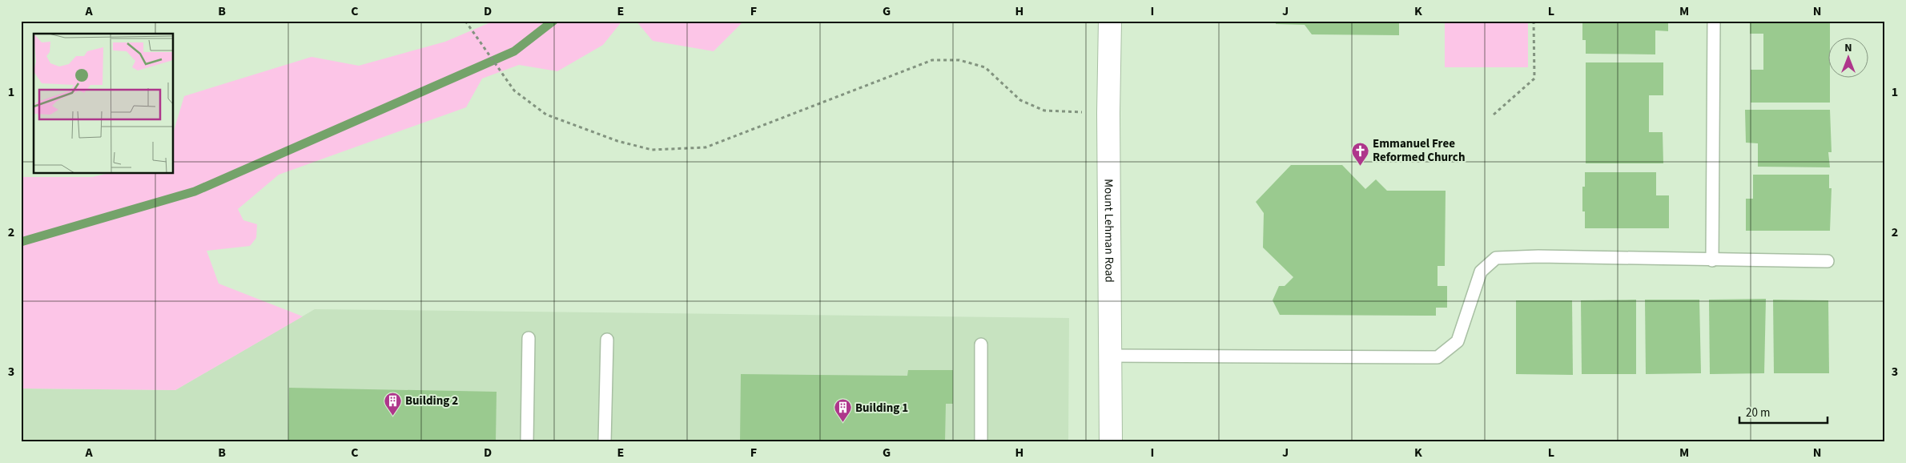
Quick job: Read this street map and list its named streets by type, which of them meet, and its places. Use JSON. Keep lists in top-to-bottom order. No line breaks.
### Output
{"streets":{"main road":["Mount Lehman Road"]},"places":{"church":["Emmanuel Free Reformed Church"],"building":["Building 2","Building 1"]},"scale_bar":"20 m","north":"top","grid":{"columns":["A","B","C","D","E","F","G","H","I","J","K","L","M","N"],"rows":["1","2","3"]}}
